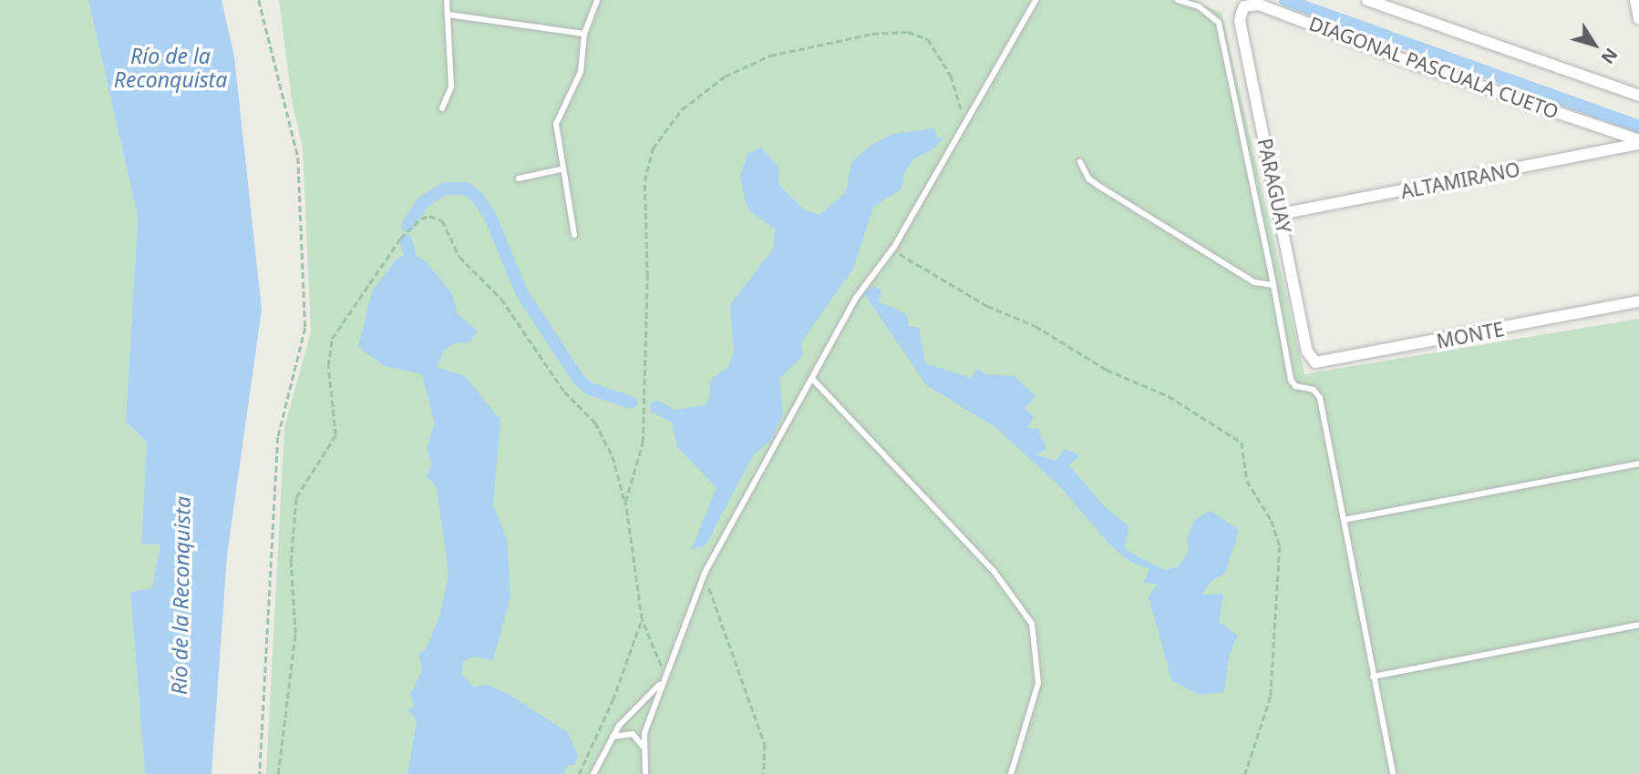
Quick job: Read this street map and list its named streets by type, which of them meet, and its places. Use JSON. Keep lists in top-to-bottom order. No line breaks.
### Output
{"streets":{"street":["DIAGONAL PASCUALA CUETO","ALTAMIRANO","PARAGUAY","MONTE"]},"crossings":[["DIAGONAL PASCUALA CUETO","ALTAMIRANO"],["DIAGONAL PASCUALA CUETO","PARAGUAY"],["ALTAMIRANO","PARAGUAY"],["PARAGUAY","MONTE"]],"water":["Río de la Reconquista"],"north":"bottom right"}
